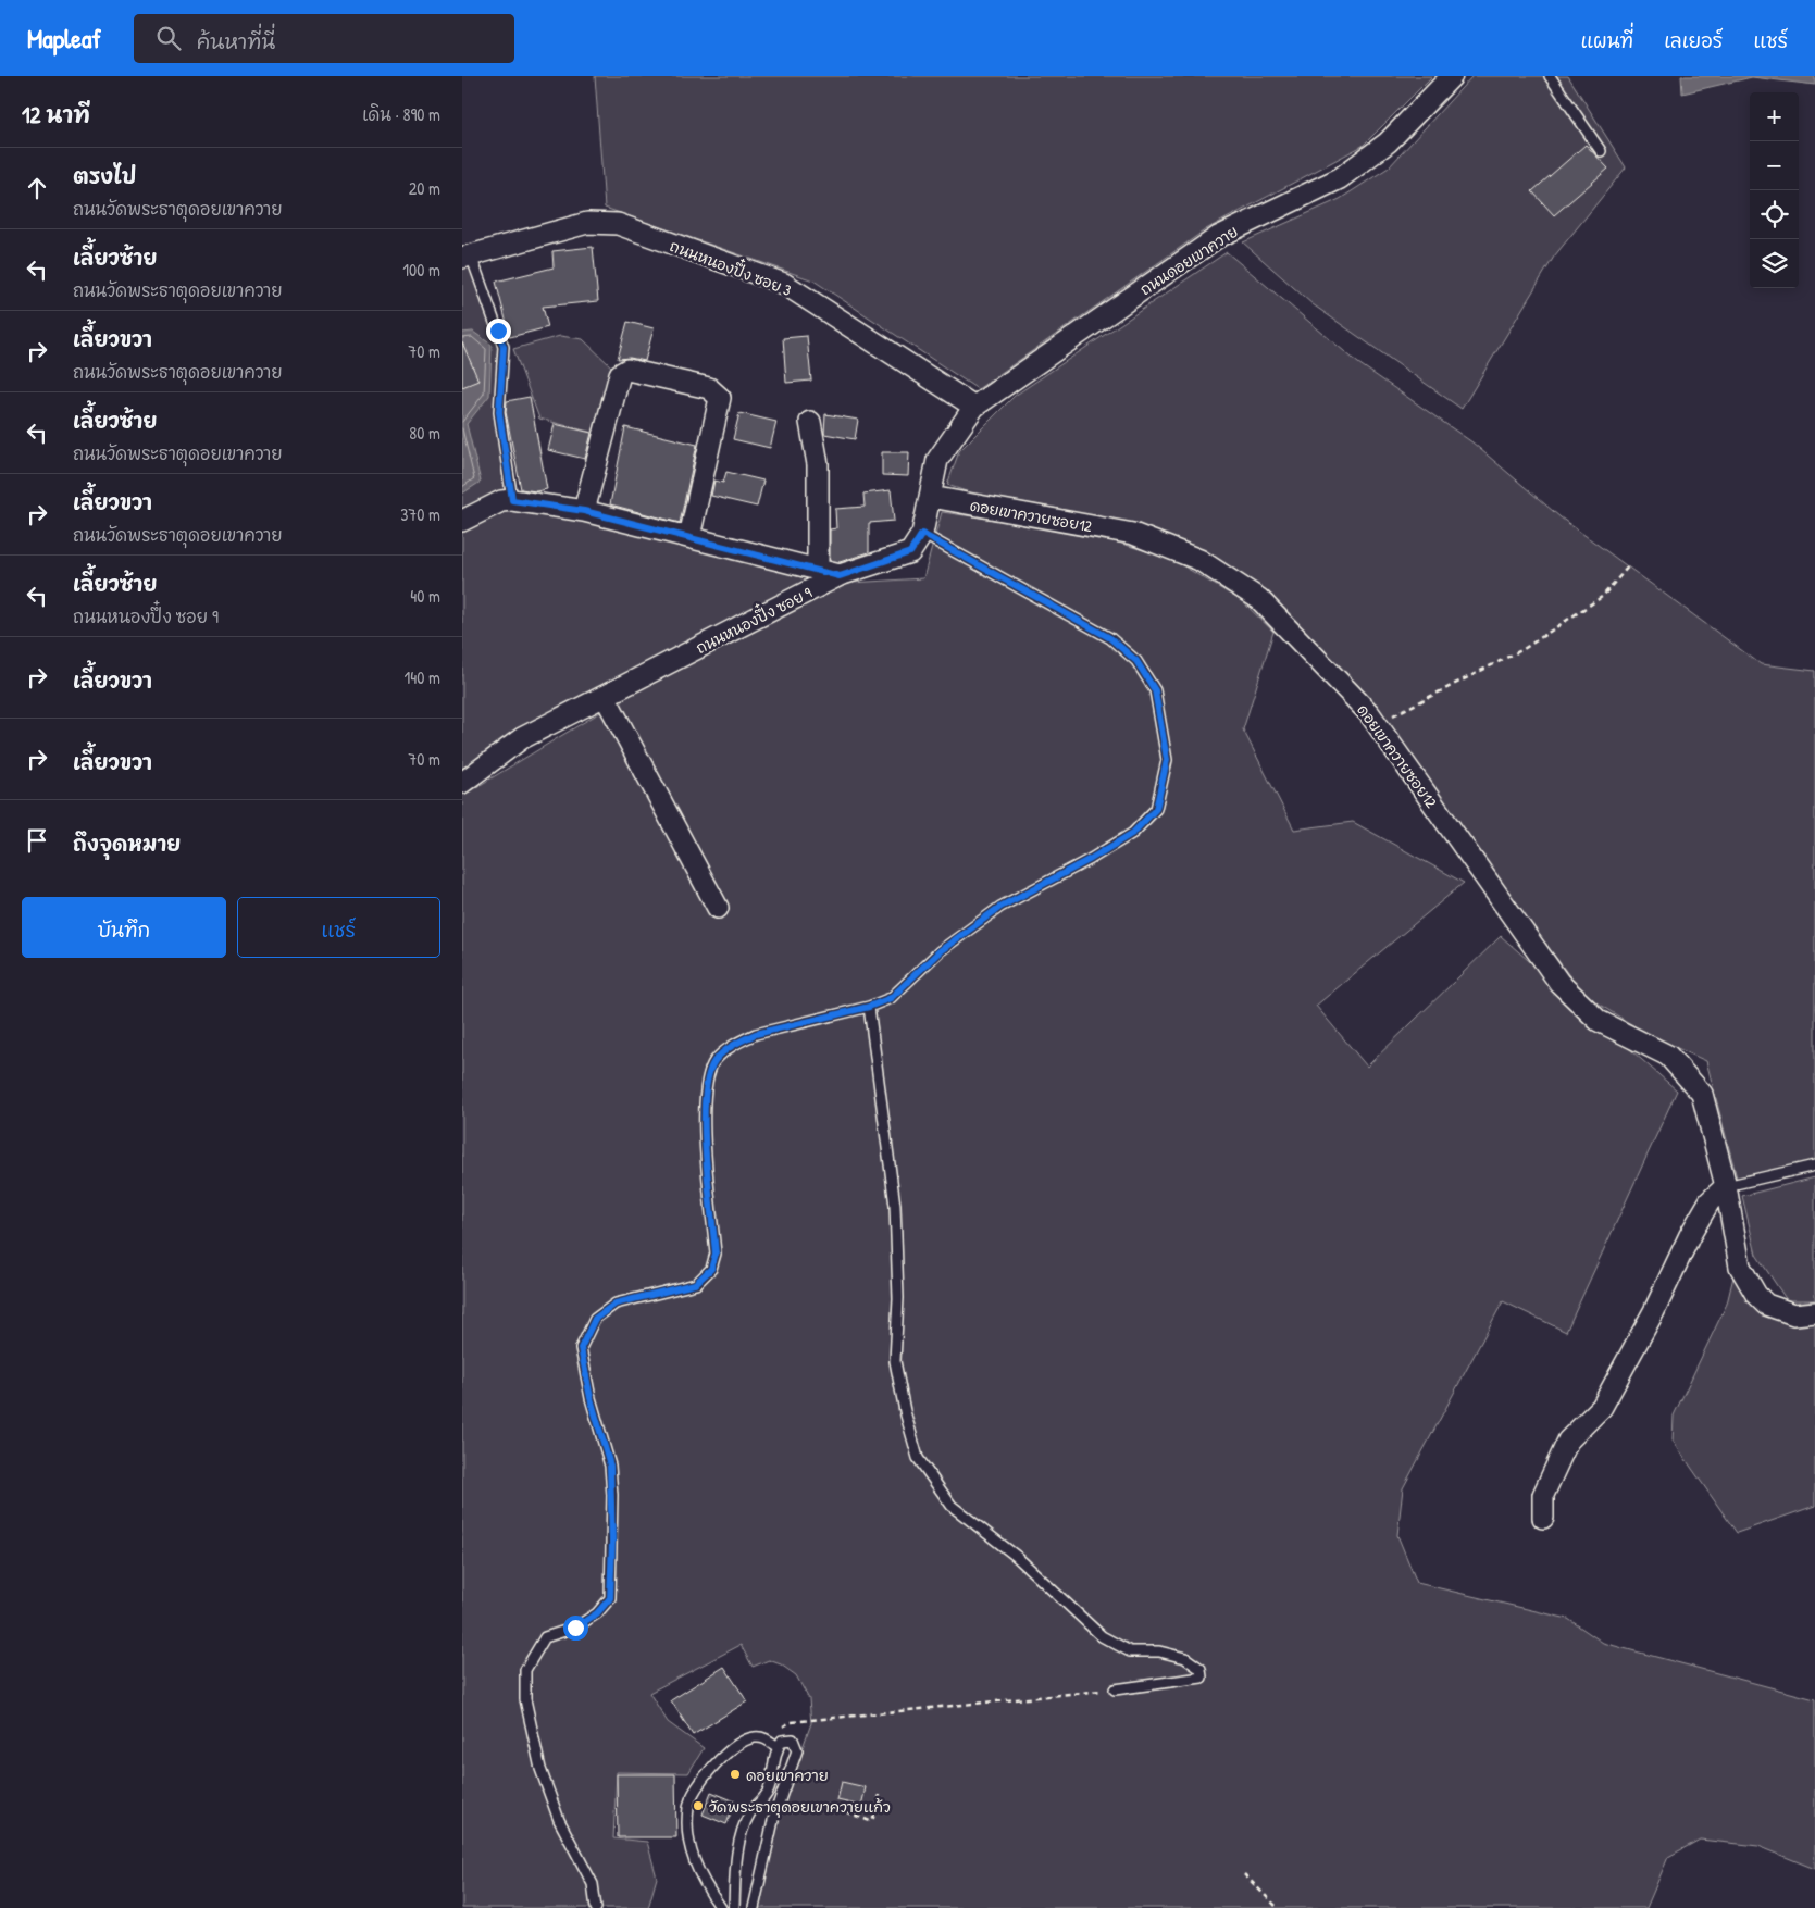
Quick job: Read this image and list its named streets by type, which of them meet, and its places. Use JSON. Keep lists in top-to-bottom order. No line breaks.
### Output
{"streets":{"street":["ถนนดอยเขาควาย","ถนนหนองปึ๋ง ซอย 3","ดอยเขาควายซอย12","ถนนหนองปึ๋ง ซอย 9"]},"crossings":[["ถนนดอยเขาควาย","ถนนหนองปึ๋ง ซอย 3"],["ถนนดอยเขาควาย","ถนนหนองปึ๋ง ซอย 9"],["ถนนหนองปึ๋ง ซอย 3","ถนนหนองปึ๋ง ซอย 9"],["ดอยเขาควายซอย12","ถนนหนองปึ๋ง ซอย 9"]],"places":["ดอยเขาควาย","วัดพระธาตุดอยเขาควายแก้ว"],"page":{"header":"Mapleaf","search":"ค้นหาที่นี่","nav":["แผนที่","เลเยอร์","แชร์"],"heading":["12 นาที","เดิน · 890 m"],"map_buttons":["+","−"],"list":[["ตรงไป","ถนนวัดพระธาตุดอยเขาควาย","20 m"],["เลี้ยวซ้าย","ถนนวัดพระธาตุดอยเขาควาย","100 m"],["เลี้ยวขวา","ถนนวัดพระธาตุดอยเขาควาย","70 m"],["เลี้ยวซ้าย","ถนนวัดพระธาตุดอยเขาควาย","80 m"],["เลี้ยวขวา","ถนนวัดพระธาตุดอยเขาควาย","370 m"],["เลี้ยวซ้าย","ถนนหนองปึ๋ง ซอย 9","40 m"],["เลี้ยวขวา","140 m"],["เลี้ยวขวา","70 m"],"ถึงจุดหมาย"],"buttons":["บันทึก","แชร์"]}}
